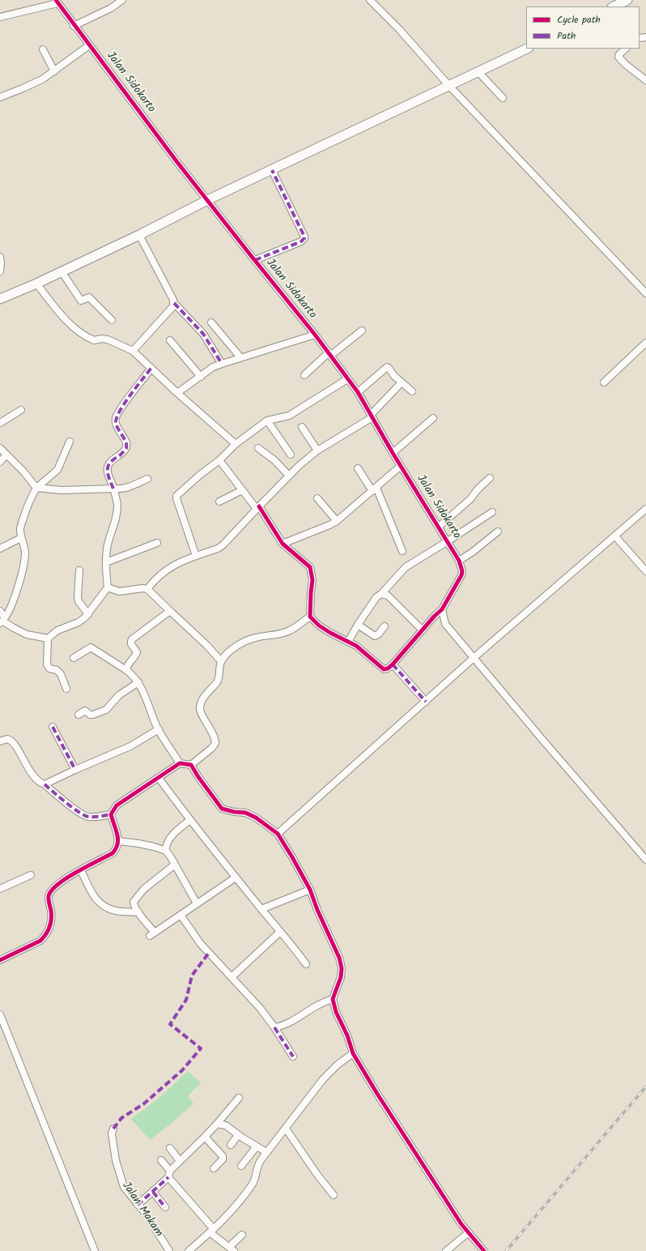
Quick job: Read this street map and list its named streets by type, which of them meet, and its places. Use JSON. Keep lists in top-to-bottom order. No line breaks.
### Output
{"streets":{"street":["Jalan Sidokarto","Jalan Makam"]},"legend":["Cycle path","Path"]}
